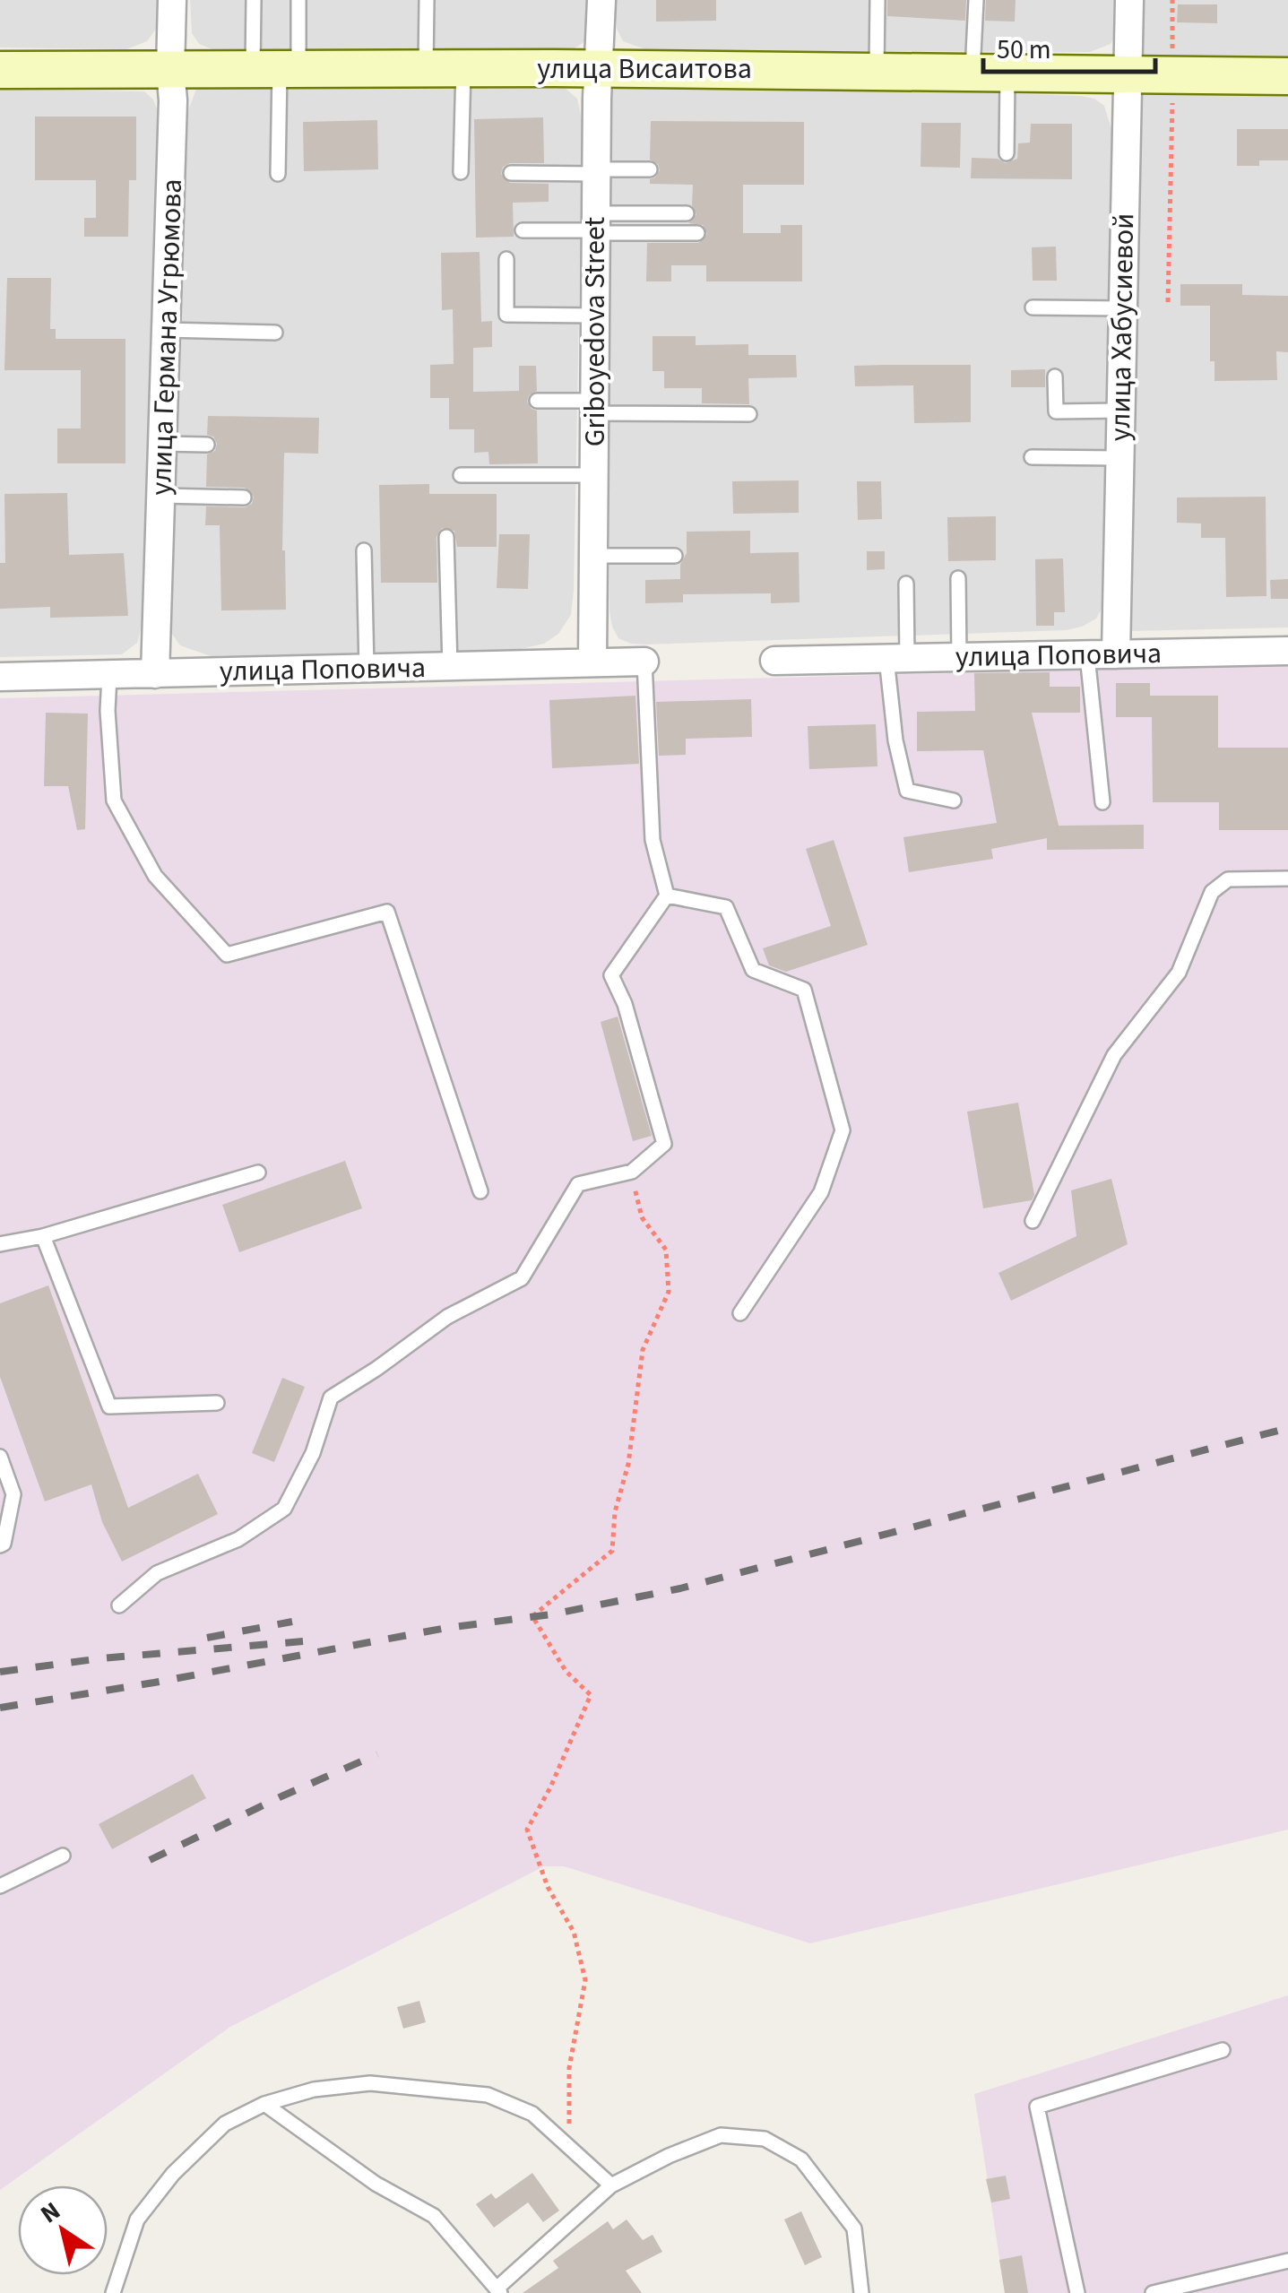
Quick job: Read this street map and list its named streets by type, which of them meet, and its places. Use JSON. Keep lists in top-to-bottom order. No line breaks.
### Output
{"streets":{"main road":["улица Висаитова"],"street":["улица Хабусиевой","Griboyedova Street","улица Германа Угрюмова","улица Поповича"]},"crossings":[["улица Висаитова","улица Хабусиевой"],["улица Висаитова","Griboyedova Street"],["улица Висаитова","улица Германа Угрюмова"],["улица Хабусиевой","улица Поповича"],["Griboyedova Street","улица Поповича"],["улица Германа Угрюмова","улица Поповича"]],"scale_bar":"50 m","north":"top left"}
